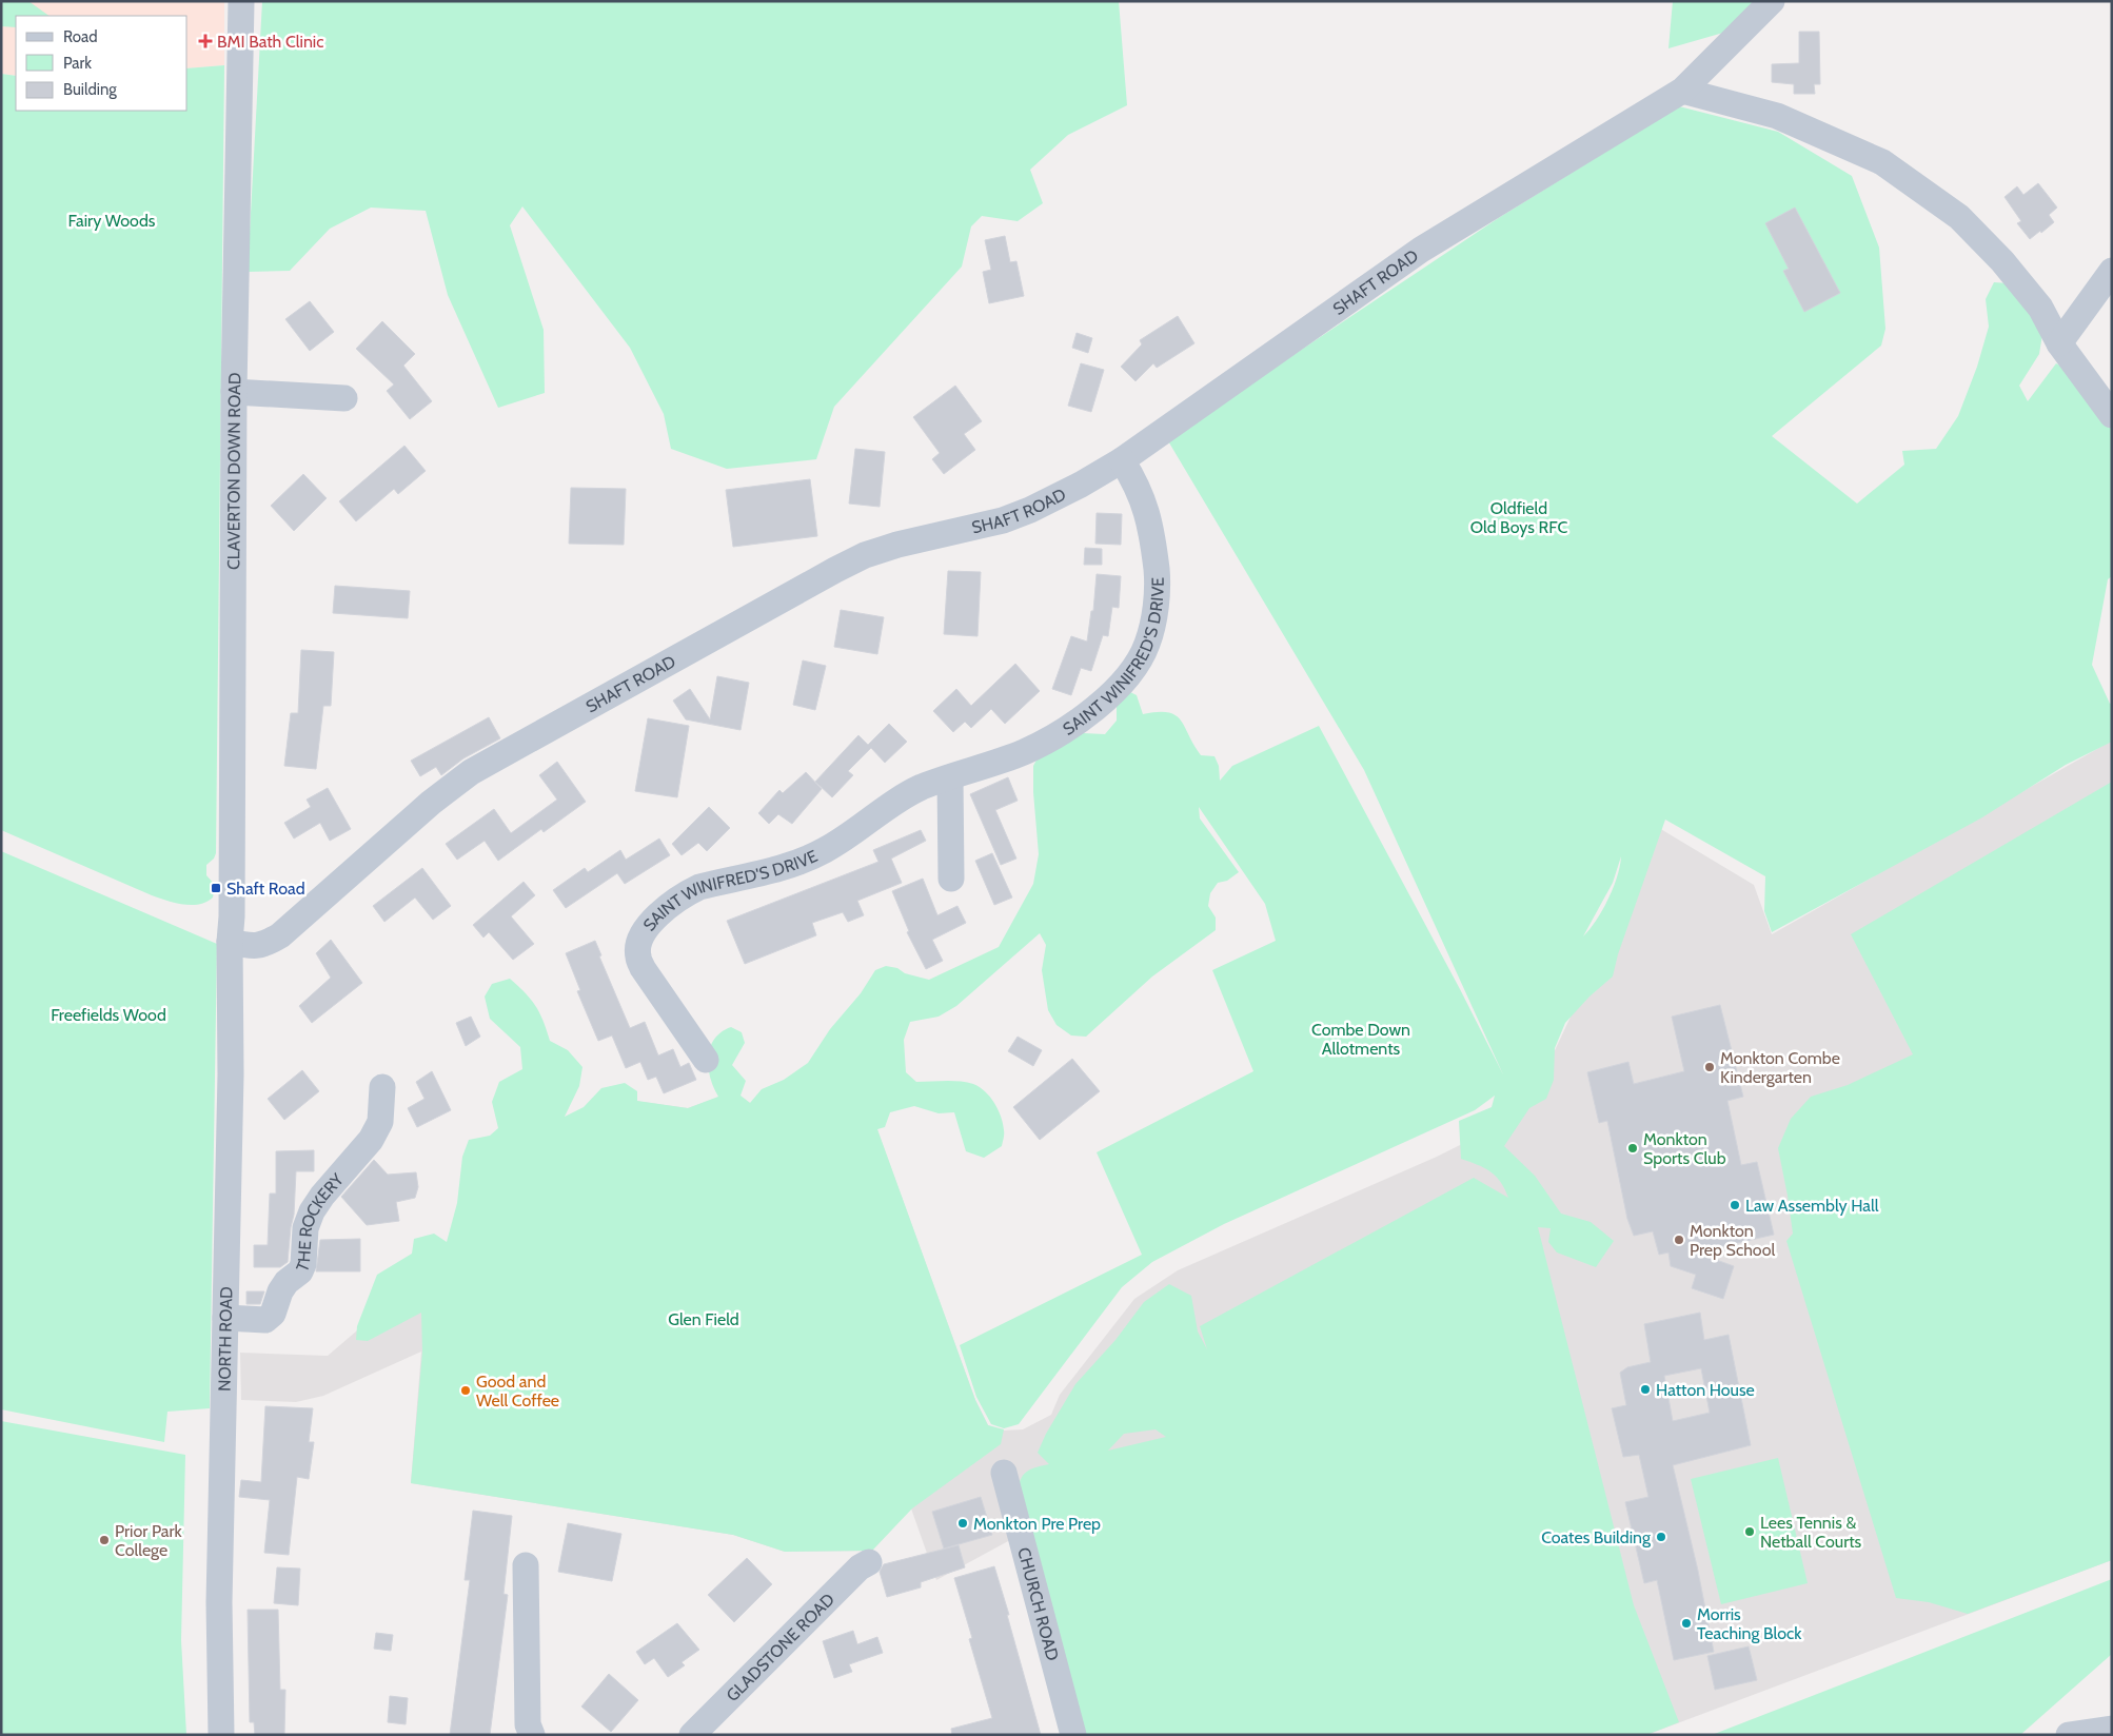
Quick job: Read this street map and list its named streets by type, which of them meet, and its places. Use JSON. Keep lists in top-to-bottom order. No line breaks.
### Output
{"streets":{"street":["SHAFT ROAD","CLAVERTON DOWN ROAD","SAINT WINIFRED'S DRIVE","THE ROCKERY","NORTH ROAD","CHURCH ROAD","GLADSTONE ROAD"]},"crossings":[["SHAFT ROAD","CLAVERTON DOWN ROAD"],["SHAFT ROAD","SAINT WINIFRED'S DRIVE"],["SHAFT ROAD","NORTH ROAD"],["CLAVERTON DOWN ROAD","NORTH ROAD"],["THE ROCKERY","NORTH ROAD"]],"parks":["Fairy Woods","Oldfield Old Boys RFC","Freefields Wood","Combe Down Allotments","Glen Field"],"places":{"health":["BMI Bath Clinic"],"transit":["Shaft Road"],"other":["Monkton Combe Kindergarten","Monkton Sports Club","Law Assembly Hall","Monkton Prep School","Hatton House","Good and Well Coffee","Monkton Pre Prep","Lees Tennis & Netball Courts","Coates Building","Prior Park College","Morris Teaching Block"]},"legend":["Road","Park","Building"]}
